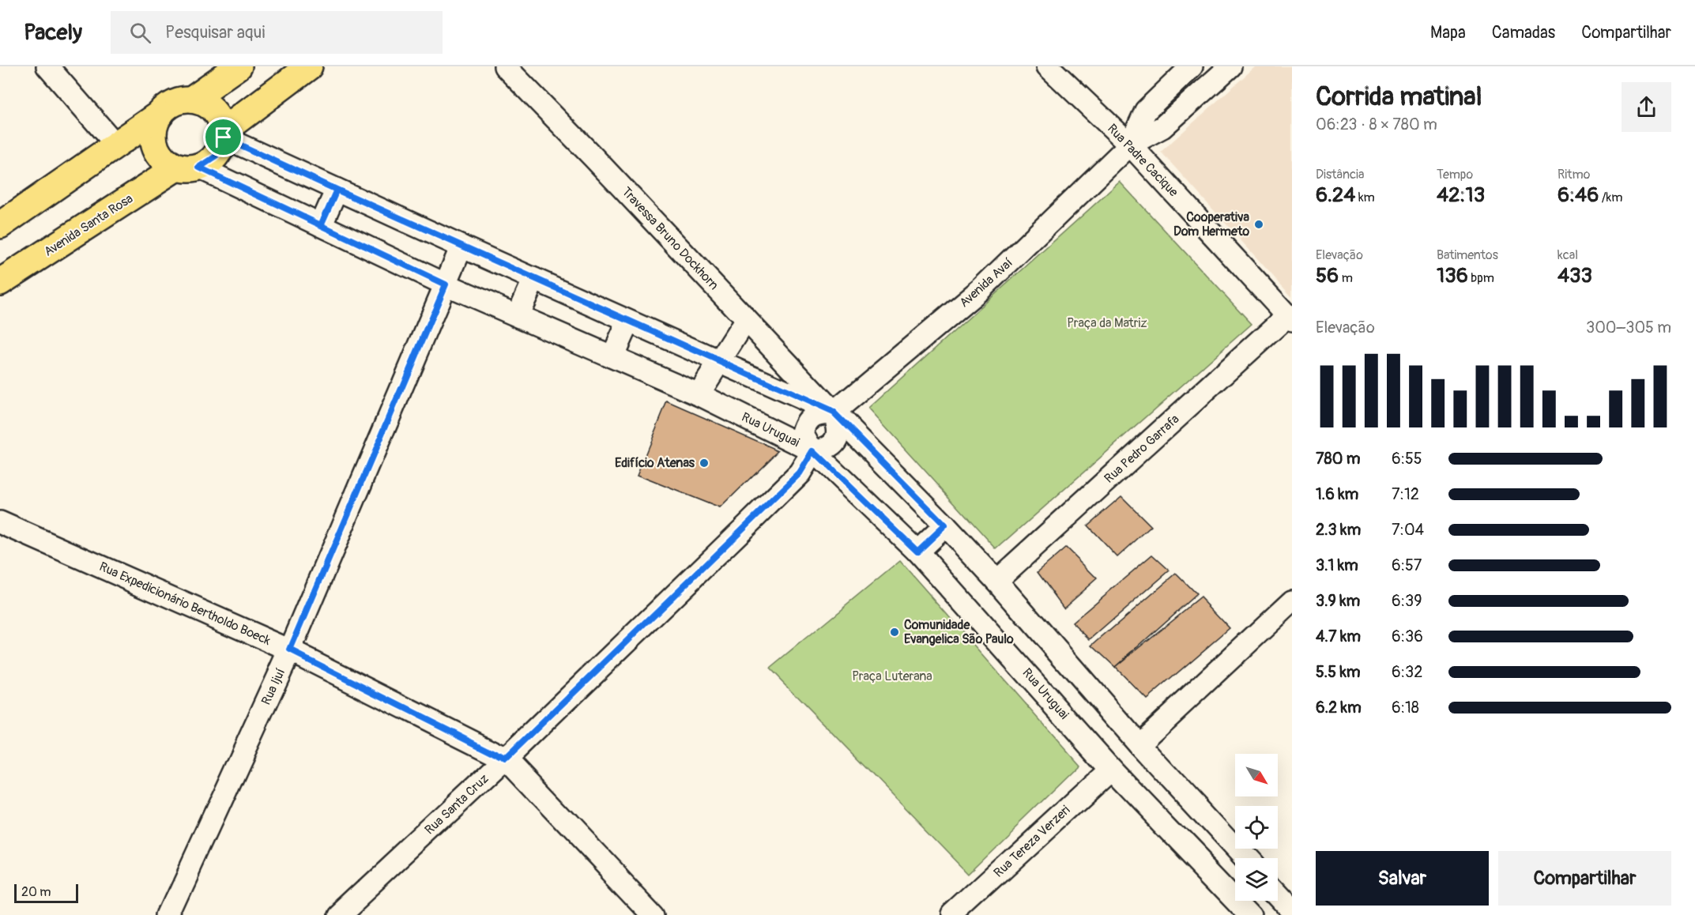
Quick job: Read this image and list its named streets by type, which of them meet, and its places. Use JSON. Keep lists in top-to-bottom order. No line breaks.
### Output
{"streets":{"main road":["Avenida Santa Rosa"],"street":["Rua Padre Cacique","Travessa Bruno Dockhorn","Avenida Avaí","Rua Uruguai","Rua Pedro Garrafa","Rua Expedicionário Bertholdo Boeck","Rua Ijuí","Rua Santa Cruz","Rua Tereza Verzeri"]},"crossings":[["Rua Padre Cacique","Avenida Avaí"],["Rua Padre Cacique","Rua Pedro Garrafa"],["Avenida Santa Rosa","Rua Uruguai"],["Travessa Bruno Dockhorn","Avenida Avaí"],["Travessa Bruno Dockhorn","Rua Uruguai"],["Travessa Bruno Dockhorn","Rua Santa Cruz"],["Avenida Avaí","Rua Uruguai"],["Avenida Avaí","Rua Santa Cruz"],["Rua Uruguai","Rua Ijuí"],["Rua Uruguai","Rua Santa Cruz"],["Rua Uruguai","Rua Tereza Verzeri"],["Rua Expedicionário Bertholdo Boeck","Rua Ijuí"],["Rua Expedicionário Bertholdo Boeck","Rua Santa Cruz"]],"parks":["Praça da Matriz","Praça Luterana"],"places":["Cooperativa Dom Hermeto","Edifício Atenas","Comunidade Evangelica São Paulo"],"scale_bar":"20 m","north":"bottom right","page":{"header":"Pacely","search":"Pesquisar aqui","nav":["Mapa","Camadas","Compartilhar"],"heading":["Corrida matinal","06:23 · 8 × 780 m"],"stats":[["Distância","6.24 km"],["Tempo","42:13"],["Ritmo","6:46 /km"],["Elevação","56 m"],["Batimentos","136 bpm"],["kcal","433"]],"chart":["Elevação","300–305 m"],"list":[{"name":"780 m","note":"6:55"},{"name":"1.6 km","note":"7:12"},{"name":"2.3 km","note":"7:04"},{"name":"3.1 km","note":"6:57"},{"name":"3.9 km","note":"6:39"},{"name":"4.7 km","note":"6:36"},{"name":"5.5 km","note":"6:32"},{"name":"6.2 km","note":"6:18"}],"buttons":["Salvar","Compartilhar"],"scale":"20 m"}}
